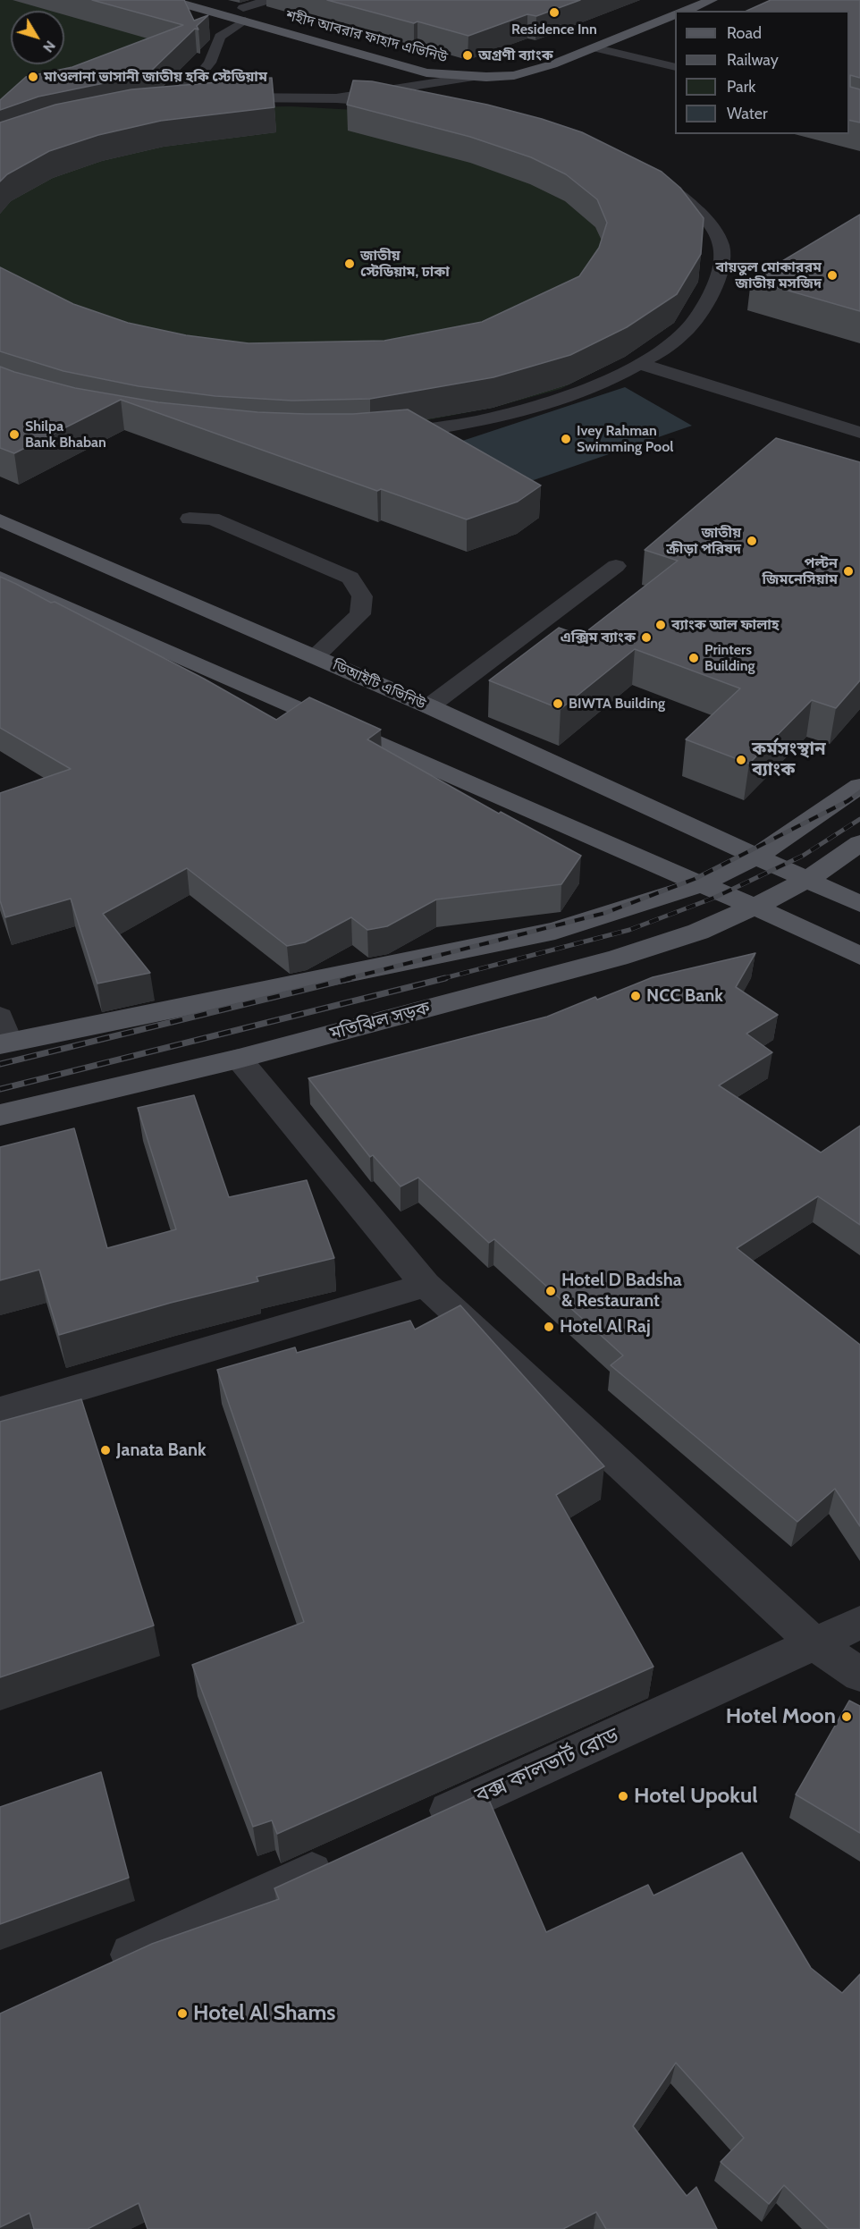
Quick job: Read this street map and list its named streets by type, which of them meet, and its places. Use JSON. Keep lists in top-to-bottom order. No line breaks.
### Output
{"streets":{"main road":["শহীদ আবরার ফাহাদ এভিনিউ","ডিআইটি এভিনিউ","মতিঝিল সড়ক"],"street":["বক্স কালভার্ট রোড"]},"crossings":[["ডিআইটি এভিনিউ","মতিঝিল সড়ক"]],"places":["Residence Inn","অগ্রণী ব্যাংক","মাওলানা ভাসানী জাতীয় হকি স্টেডিয়াম","জাতীয় স্টেডিয়াম, ঢাকা","বায়তুল মোকাররম জাতীয় মসজিদ","Shilpa Bank Bhaban","Ivey Rahman Swimming Pool","জাতীয় ক্রীড়া পরিষদ","পল্টন জিমনেসিয়াম","ব্যাংক আল ফালাহ","এক্সিম ব্যাংক","Printers Building","BIWTA Building","কর্মসংস্থান ব্যাংক","NCC Bank","Hotel D Badsha & Restaurant","Hotel Al Raj","Janata Bank","Hotel Moon","Hotel Upokul","Hotel Al Shams"],"legend":["Road","Railway","Park","Water"],"north":"bottom right"}
